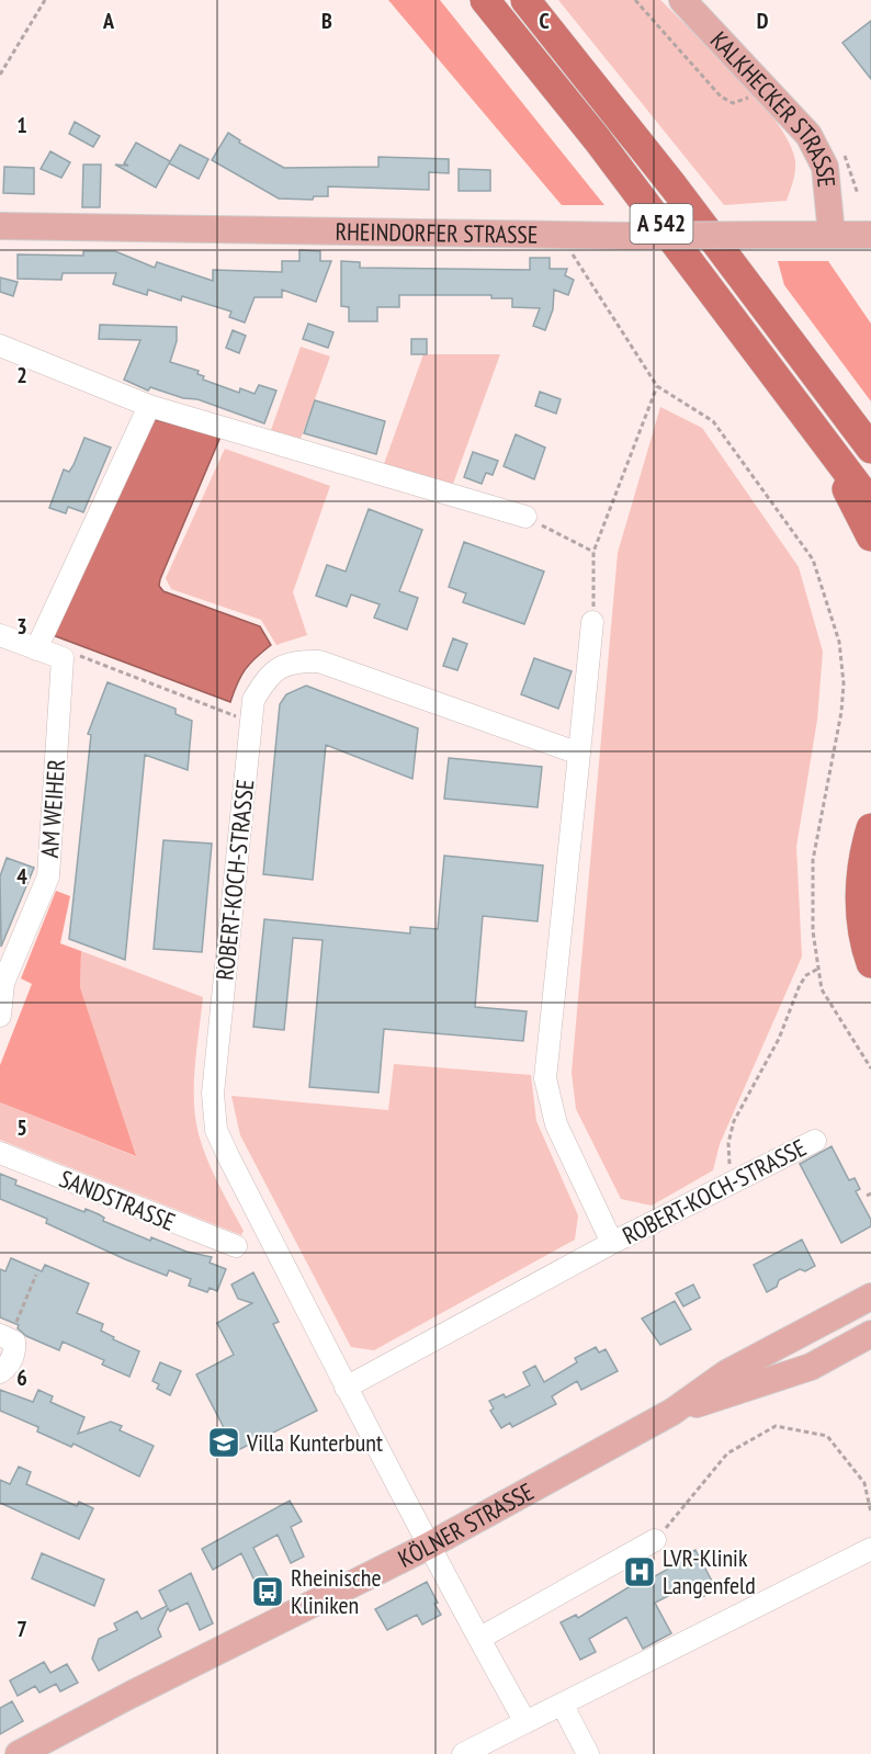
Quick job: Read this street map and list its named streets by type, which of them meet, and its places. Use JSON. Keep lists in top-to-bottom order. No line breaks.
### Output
{"streets":{"highway":["A 542"],"main road":["KALKHECKER STRASSE","RHEINDORFER STRASSE","KÖLNER STRASSE"],"street":["AM WEIHER","ROBERT-KOCH-STRASSE","SANDSTRASSE"]},"crossings":[["KALKHECKER STRASSE","RHEINDORFER STRASSE"],["ROBERT-KOCH-STRASSE","KÖLNER STRASSE"]],"places":{"school or university":["Villa Kunterbunt"],"hospital":["LVR-Klinik Langenfeld"],"bus stop":["Rheinische Kliniken"]},"grid":{"columns":["A","B","C","D"],"rows":["1","2","3","4","5","6","7"]}}
